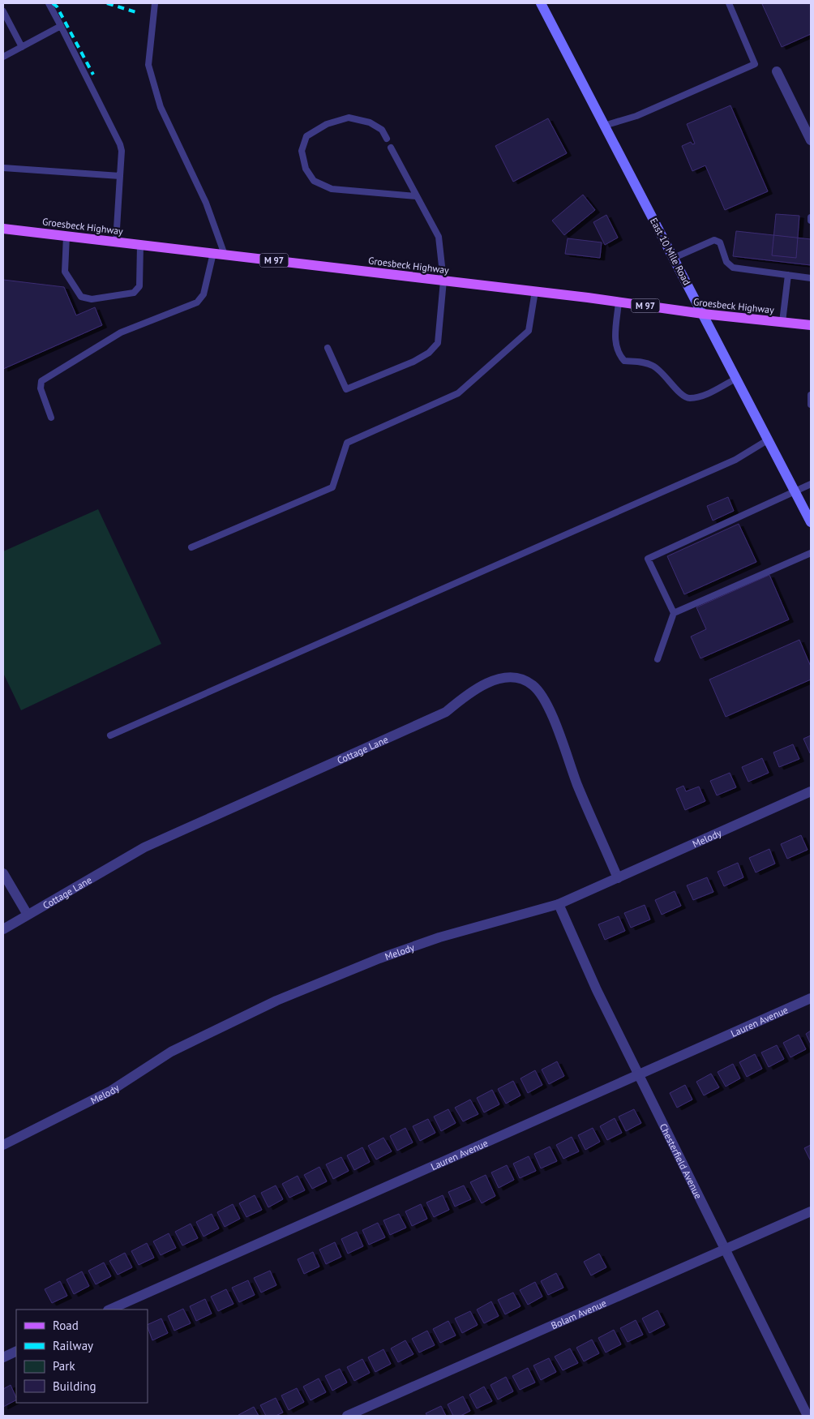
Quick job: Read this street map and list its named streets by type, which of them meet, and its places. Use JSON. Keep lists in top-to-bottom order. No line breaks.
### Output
{"streets":{"main road":["Groesbeck Highway","East 10 Mile Road","M 97"],"street":["Cottage Lane","Melody","Lauren Avenue","Chesterfield Avenue","Bolam Avenue"]},"crossings":[["Groesbeck Highway","East 10 Mile Road"],["Cottage Lane","Melody"],["Melody","Chesterfield Avenue"],["Lauren Avenue","Chesterfield Avenue"],["Chesterfield Avenue","Bolam Avenue"]],"legend":["Road","Railway","Park","Building"]}
